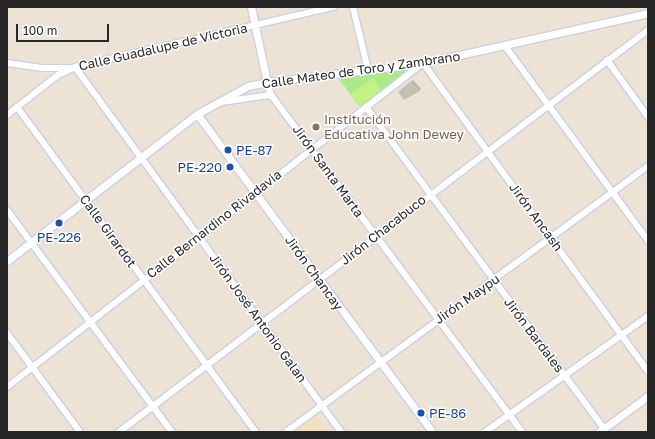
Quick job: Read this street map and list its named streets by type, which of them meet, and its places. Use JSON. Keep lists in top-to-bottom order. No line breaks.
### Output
{"streets":{"street":["Calle Guadalupe de Victoria","Calle Mateo de Toro y Zambrano","Jirón Santa Marta","Jirón Ancash","Calle Bernardino Rivadavia","Jirón Chacabuco","Calle Girardot","Jirón Chancay","Jirón Maypu","Jirón José Antonio Galan","Jirón Bardales"]},"crossings":[["Calle Guadalupe de Victoria","Calle Girardot"],["Calle Guadalupe de Victoria","Jirón José Antonio Galan"],["Calle Mateo de Toro y Zambrano","Jirón Santa Marta"],["Calle Mateo de Toro y Zambrano","Jirón Ancash"],["Calle Mateo de Toro y Zambrano","Calle Bernardino Rivadavia"],["Calle Mateo de Toro y Zambrano","Calle Girardot"],["Calle Mateo de Toro y Zambrano","Jirón Chancay"],["Calle Mateo de Toro y Zambrano","Jirón José Antonio Galan"],["Jirón Santa Marta","Calle Bernardino Rivadavia"],["Jirón Santa Marta","Jirón Chacabuco"],["Jirón Santa Marta","Jirón Maypu"],["Jirón Ancash","Calle Bernardino Rivadavia"],["Jirón Ancash","Jirón Chacabuco"],["Jirón Ancash","Jirón Maypu"],["Calle Bernardino Rivadavia","Calle Girardot"],["Calle Bernardino Rivadavia","Jirón Chancay"],["Calle Bernardino Rivadavia","Jirón José Antonio Galan"],["Calle Bernardino Rivadavia","Jirón Bardales"],["Jirón Chacabuco","Calle Girardot"],["Jirón Chacabuco","Jirón Chancay"],["Jirón Chacabuco","Jirón José Antonio Galan"],["Jirón Chacabuco","Jirón Bardales"],["Jirón Chancay","Jirón Maypu"],["Jirón Maypu","Jirón José Antonio Galan"],["Jirón Maypu","Jirón Bardales"]],"places":["Institución Educativa John Dewey","PE-87","PE-220","PE-226","PE-86"],"scale_bar":"100 m"}
